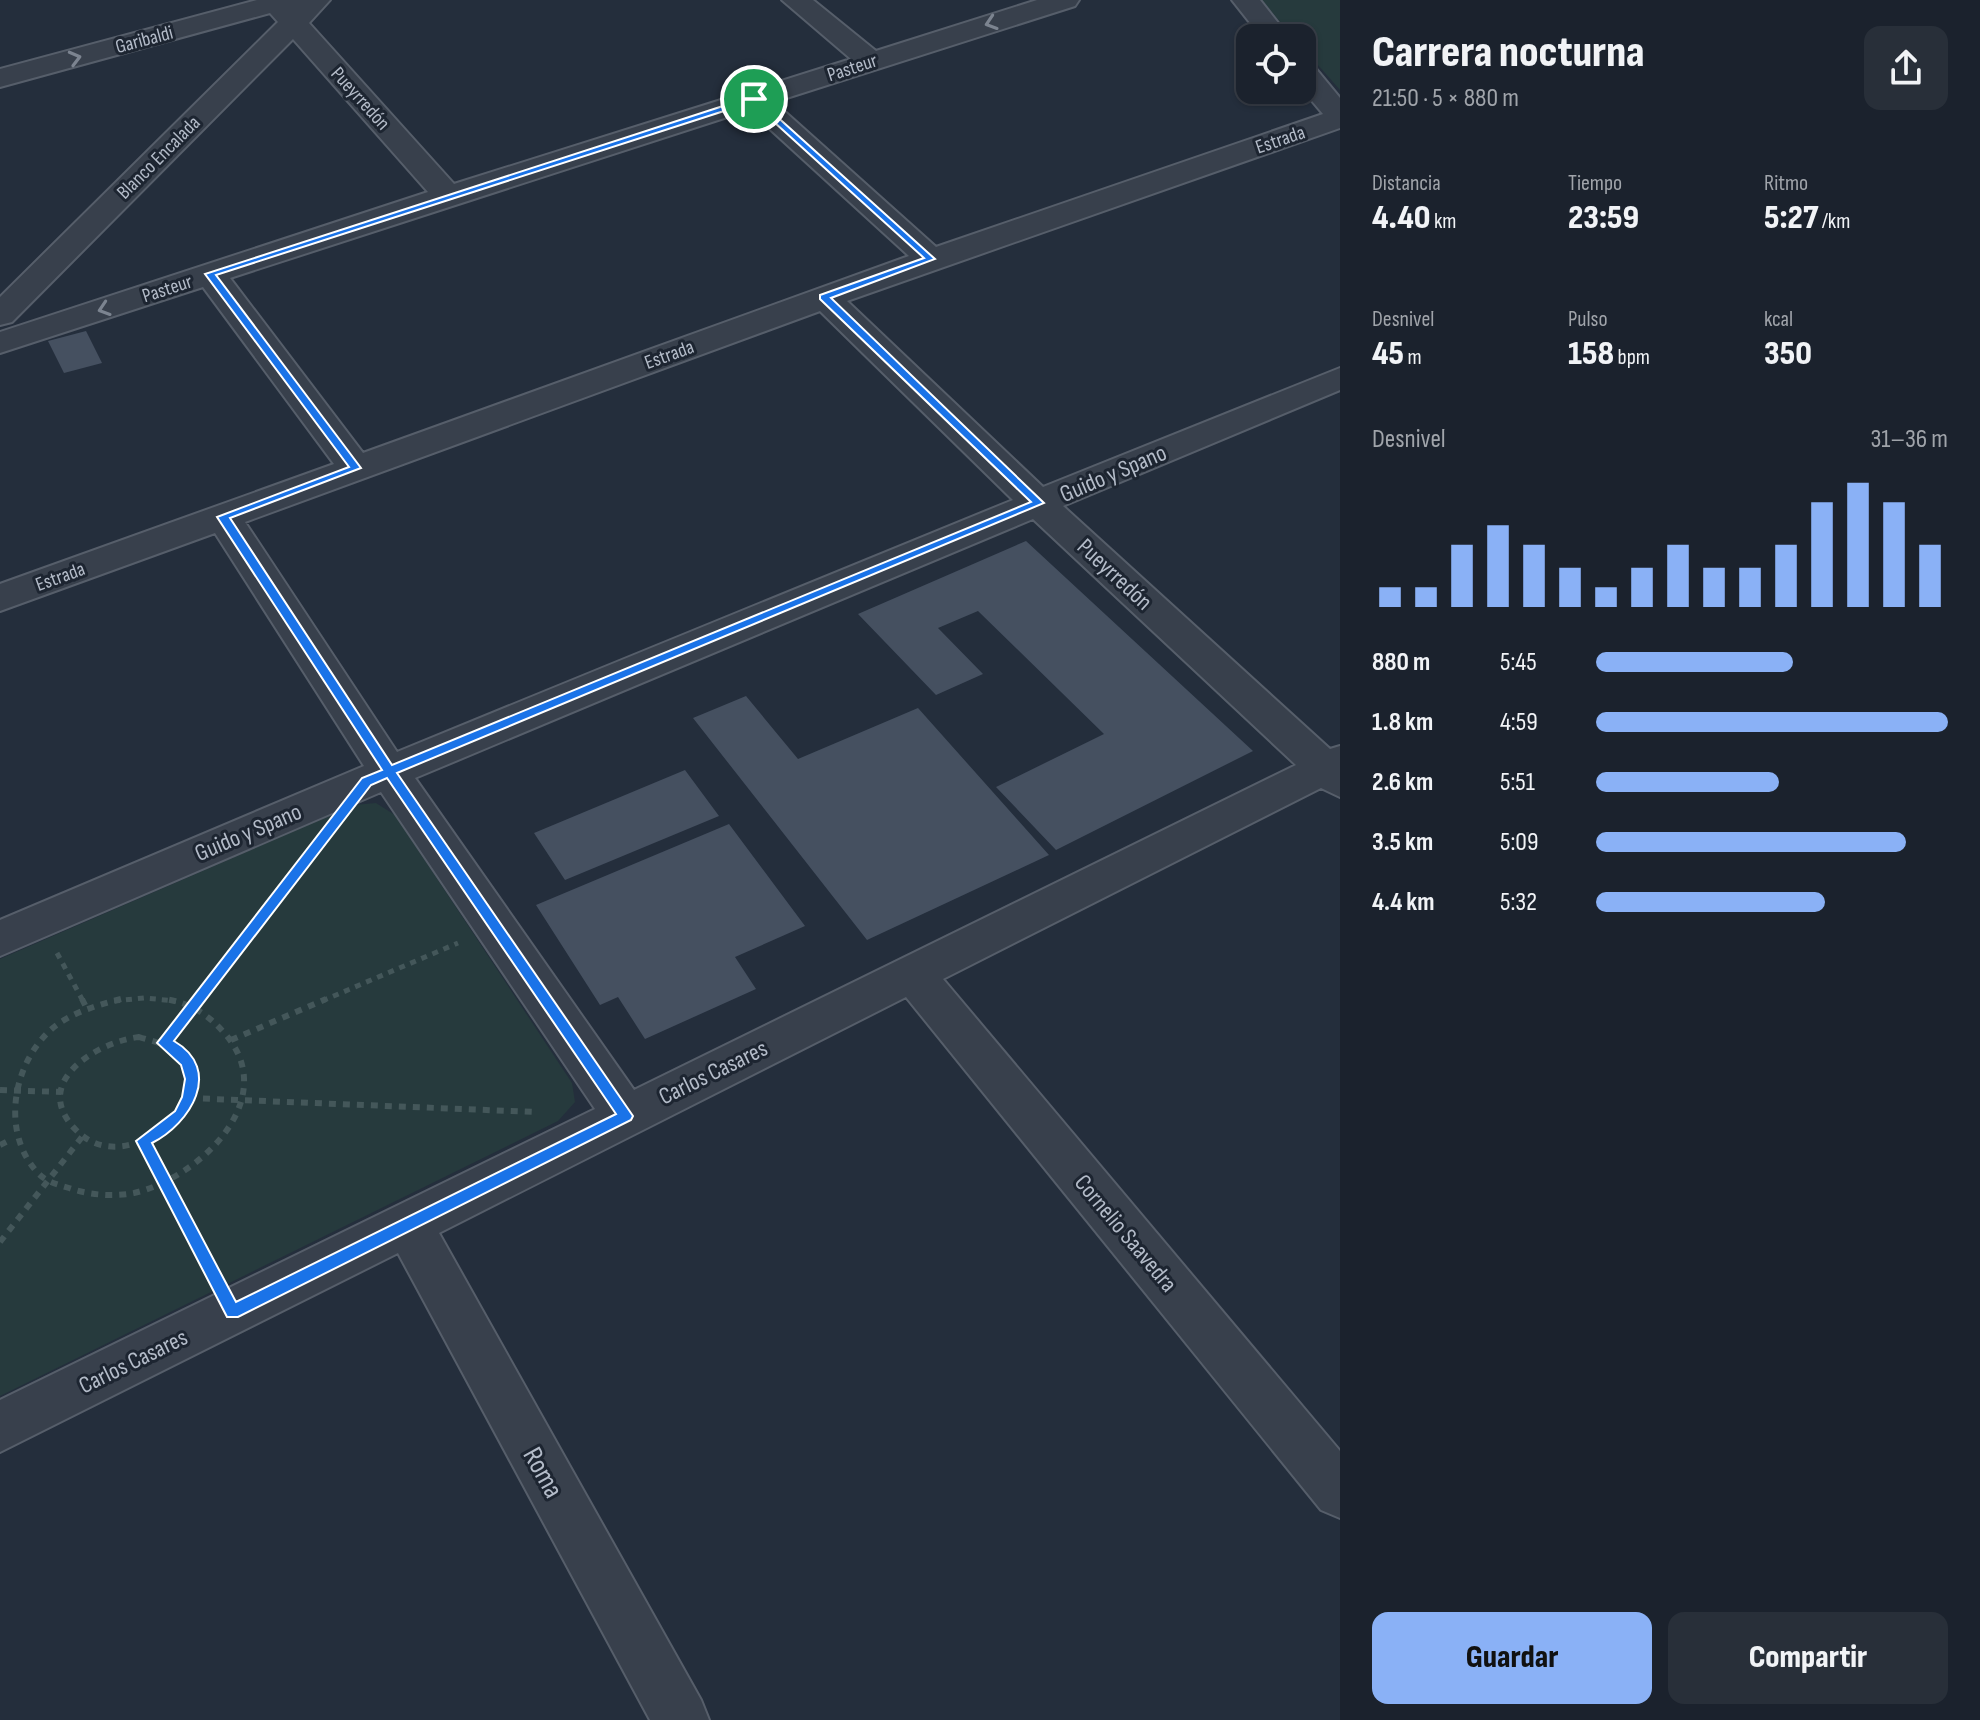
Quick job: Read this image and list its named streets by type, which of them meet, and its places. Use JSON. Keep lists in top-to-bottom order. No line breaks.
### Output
{"streets":{"street":["Garibaldi","Pasteur","Pueyrredón","Estrada","Blanco Encalada","Guido y Spano","Carlos Casares","Cornelio Saavedra","Roma"]},"crossings":[["Garibaldi","Pueyrredón"],["Garibaldi","Blanco Encalada"],["Pasteur","Pueyrredón"],["Pueyrredón","Estrada"],["Pueyrredón","Blanco Encalada"],["Pueyrredón","Guido y Spano"],["Pueyrredón","Carlos Casares"],["Carlos Casares","Cornelio Saavedra"],["Carlos Casares","Roma"]],"one_way":["Garibaldi","Pasteur"],"page":{"heading":["Carrera nocturna","21:50 · 5 × 880 m"],"stats":[["Distancia","4.40 km"],["Tiempo","23:59"],["Ritmo","5:27 /km"],["Desnivel","45 m"],["Pulso","158 bpm"],["kcal","350"]],"chart":["Desnivel","31–36 m"],"list":[{"name":"880 m","note":"5:45"},{"name":"1.8 km","note":"4:59"},{"name":"2.6 km","note":"5:51"},{"name":"3.5 km","note":"5:09"},{"name":"4.4 km","note":"5:32"}],"buttons":["Guardar","Compartir"]}}
